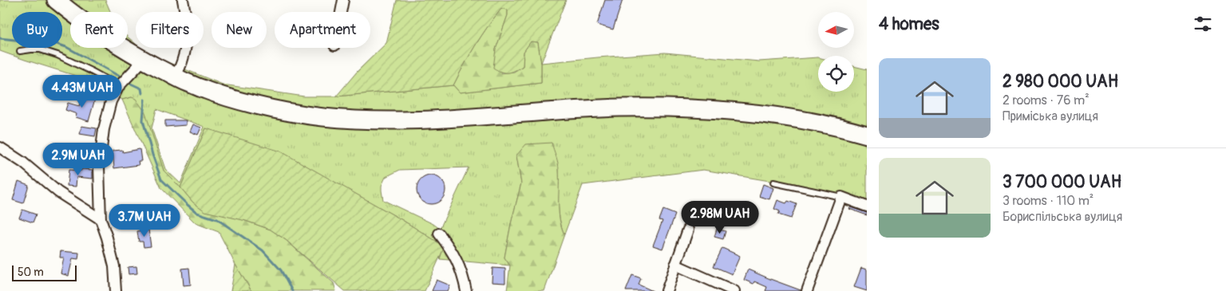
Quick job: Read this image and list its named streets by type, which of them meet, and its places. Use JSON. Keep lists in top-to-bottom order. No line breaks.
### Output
{"scale_bar":"50 m","north":"left","page":{"heading":"4 homes","chip":["Buy","Rent","Filters","New","Apartment"],"list":[{"name":"2 980 000 UAH","note":"2 rooms · 76 m² · Приміська вулиця"},{"name":"3 700 000 UAH","note":"3 rooms · 110 m² · Бориспільська вулиця"}],"price":["4.43M UAH","2.9M UAH","2.98M UAH","3.7M UAH"],"scale":"50 m"}}
